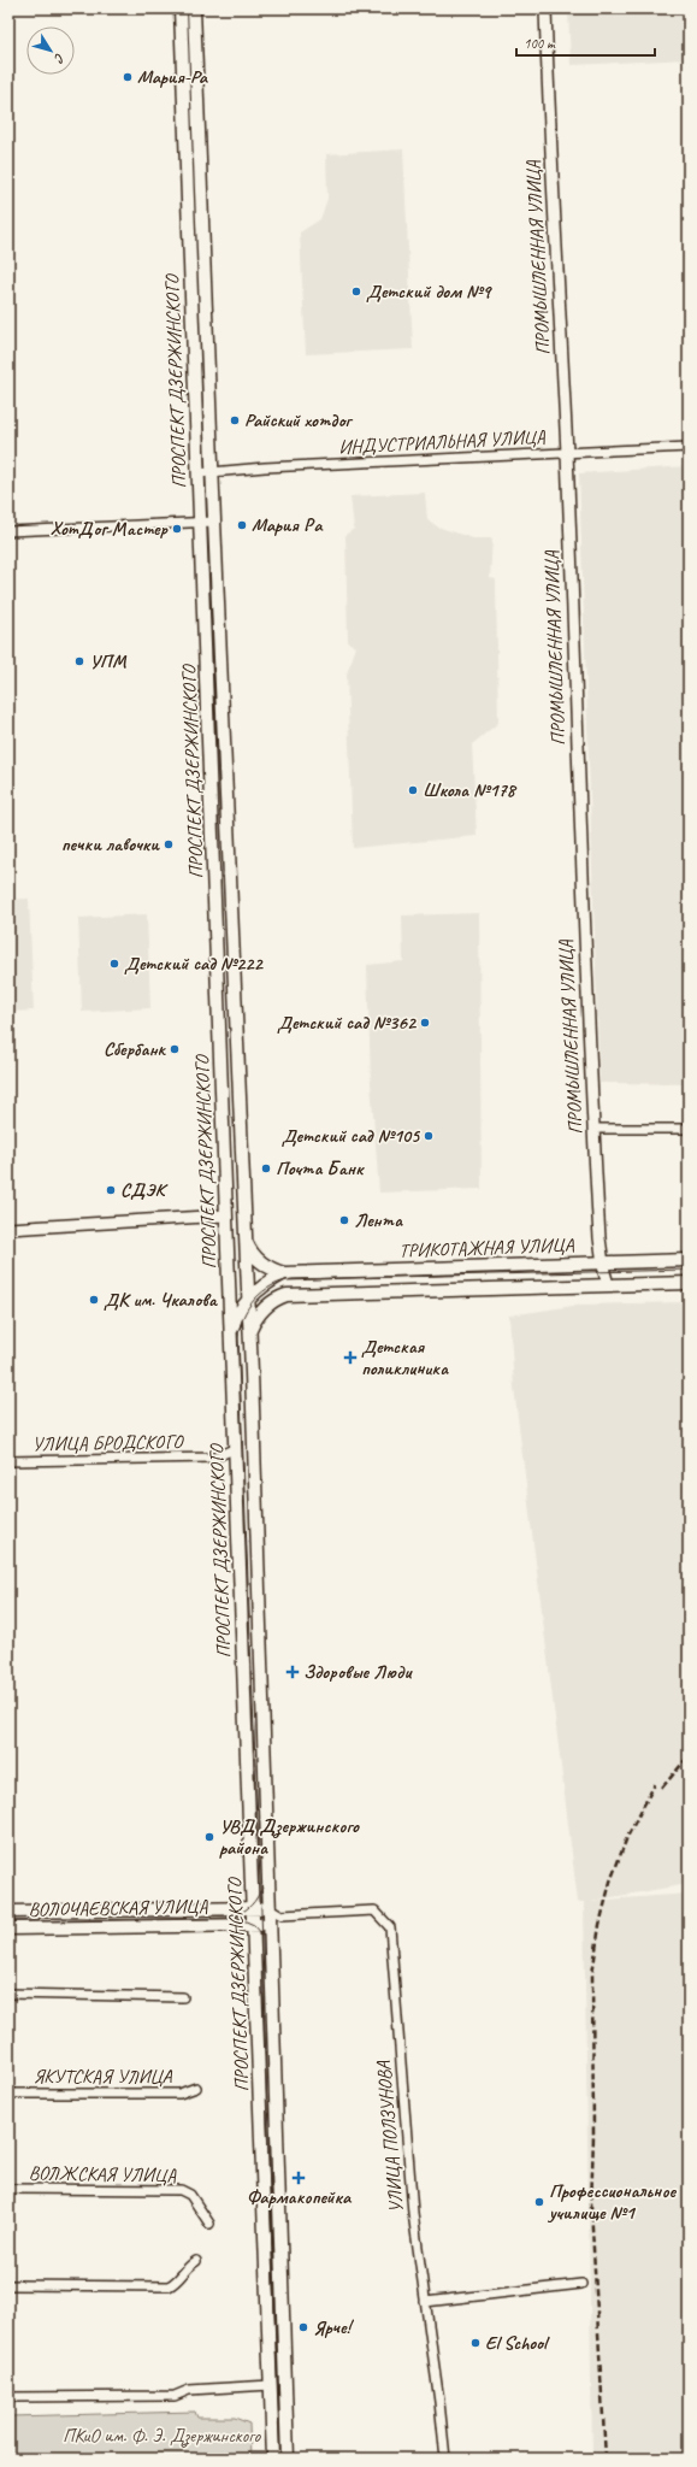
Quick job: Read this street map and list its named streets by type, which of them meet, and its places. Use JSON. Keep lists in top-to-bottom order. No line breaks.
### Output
{"streets":{"main road":["ПРОСПЕКТ ДЗЕРЖИНСКОГО","ТРИКОТАЖНАЯ УЛИЦА","ВОЛОЧАЕВСКАЯ УЛИЦА"],"street":["ПРОМЫШЛЕННАЯ УЛИЦА","ИНДУСТРИАЛЬНАЯ УЛИЦА","УЛИЦА БРОДСКОГО","ЯКУТСКАЯ УЛИЦА","УЛИЦА ПОЛЗУНОВА","ВОЛЖСКАЯ УЛИЦА"]},"crossings":[["ПРОМЫШЛЕННАЯ УЛИЦА","ИНДУСТРИАЛЬНАЯ УЛИЦА"],["ПРОМЫШЛЕННАЯ УЛИЦА","ТРИКОТАЖНАЯ УЛИЦА"],["ПРОСПЕКТ ДЗЕРЖИНСКОГО","ИНДУСТРИАЛЬНАЯ УЛИЦА"],["ПРОСПЕКТ ДЗЕРЖИНСКОГО","УЛИЦА БРОДСКОГО"],["ПРОСПЕКТ ДЗЕРЖИНСКОГО","ВОЛОЧАЕВСКАЯ УЛИЦА"]],"parks":["ПКиО им. Ф. Э. Дзержинского"],"places":{"other":["Мария-Ра","Детский дом №9","Райский хотдог","Мария Ра","ХотДог Мастер","УПМ","Школа №178","печки лавочки","Детский сад №222","Детский сад №362","Сбербанк","Детский сад №105","Почта Банк","СДЭК","Лента","ДК им. Чкалова","УВД Дзержинского района","Профессиональное училище №1","Ярче!","El School"],"health":["Детская поликлиника","Здоровые Люди","Фармакопейка"]},"scale_bar":"100 m","north":"bottom right"}
